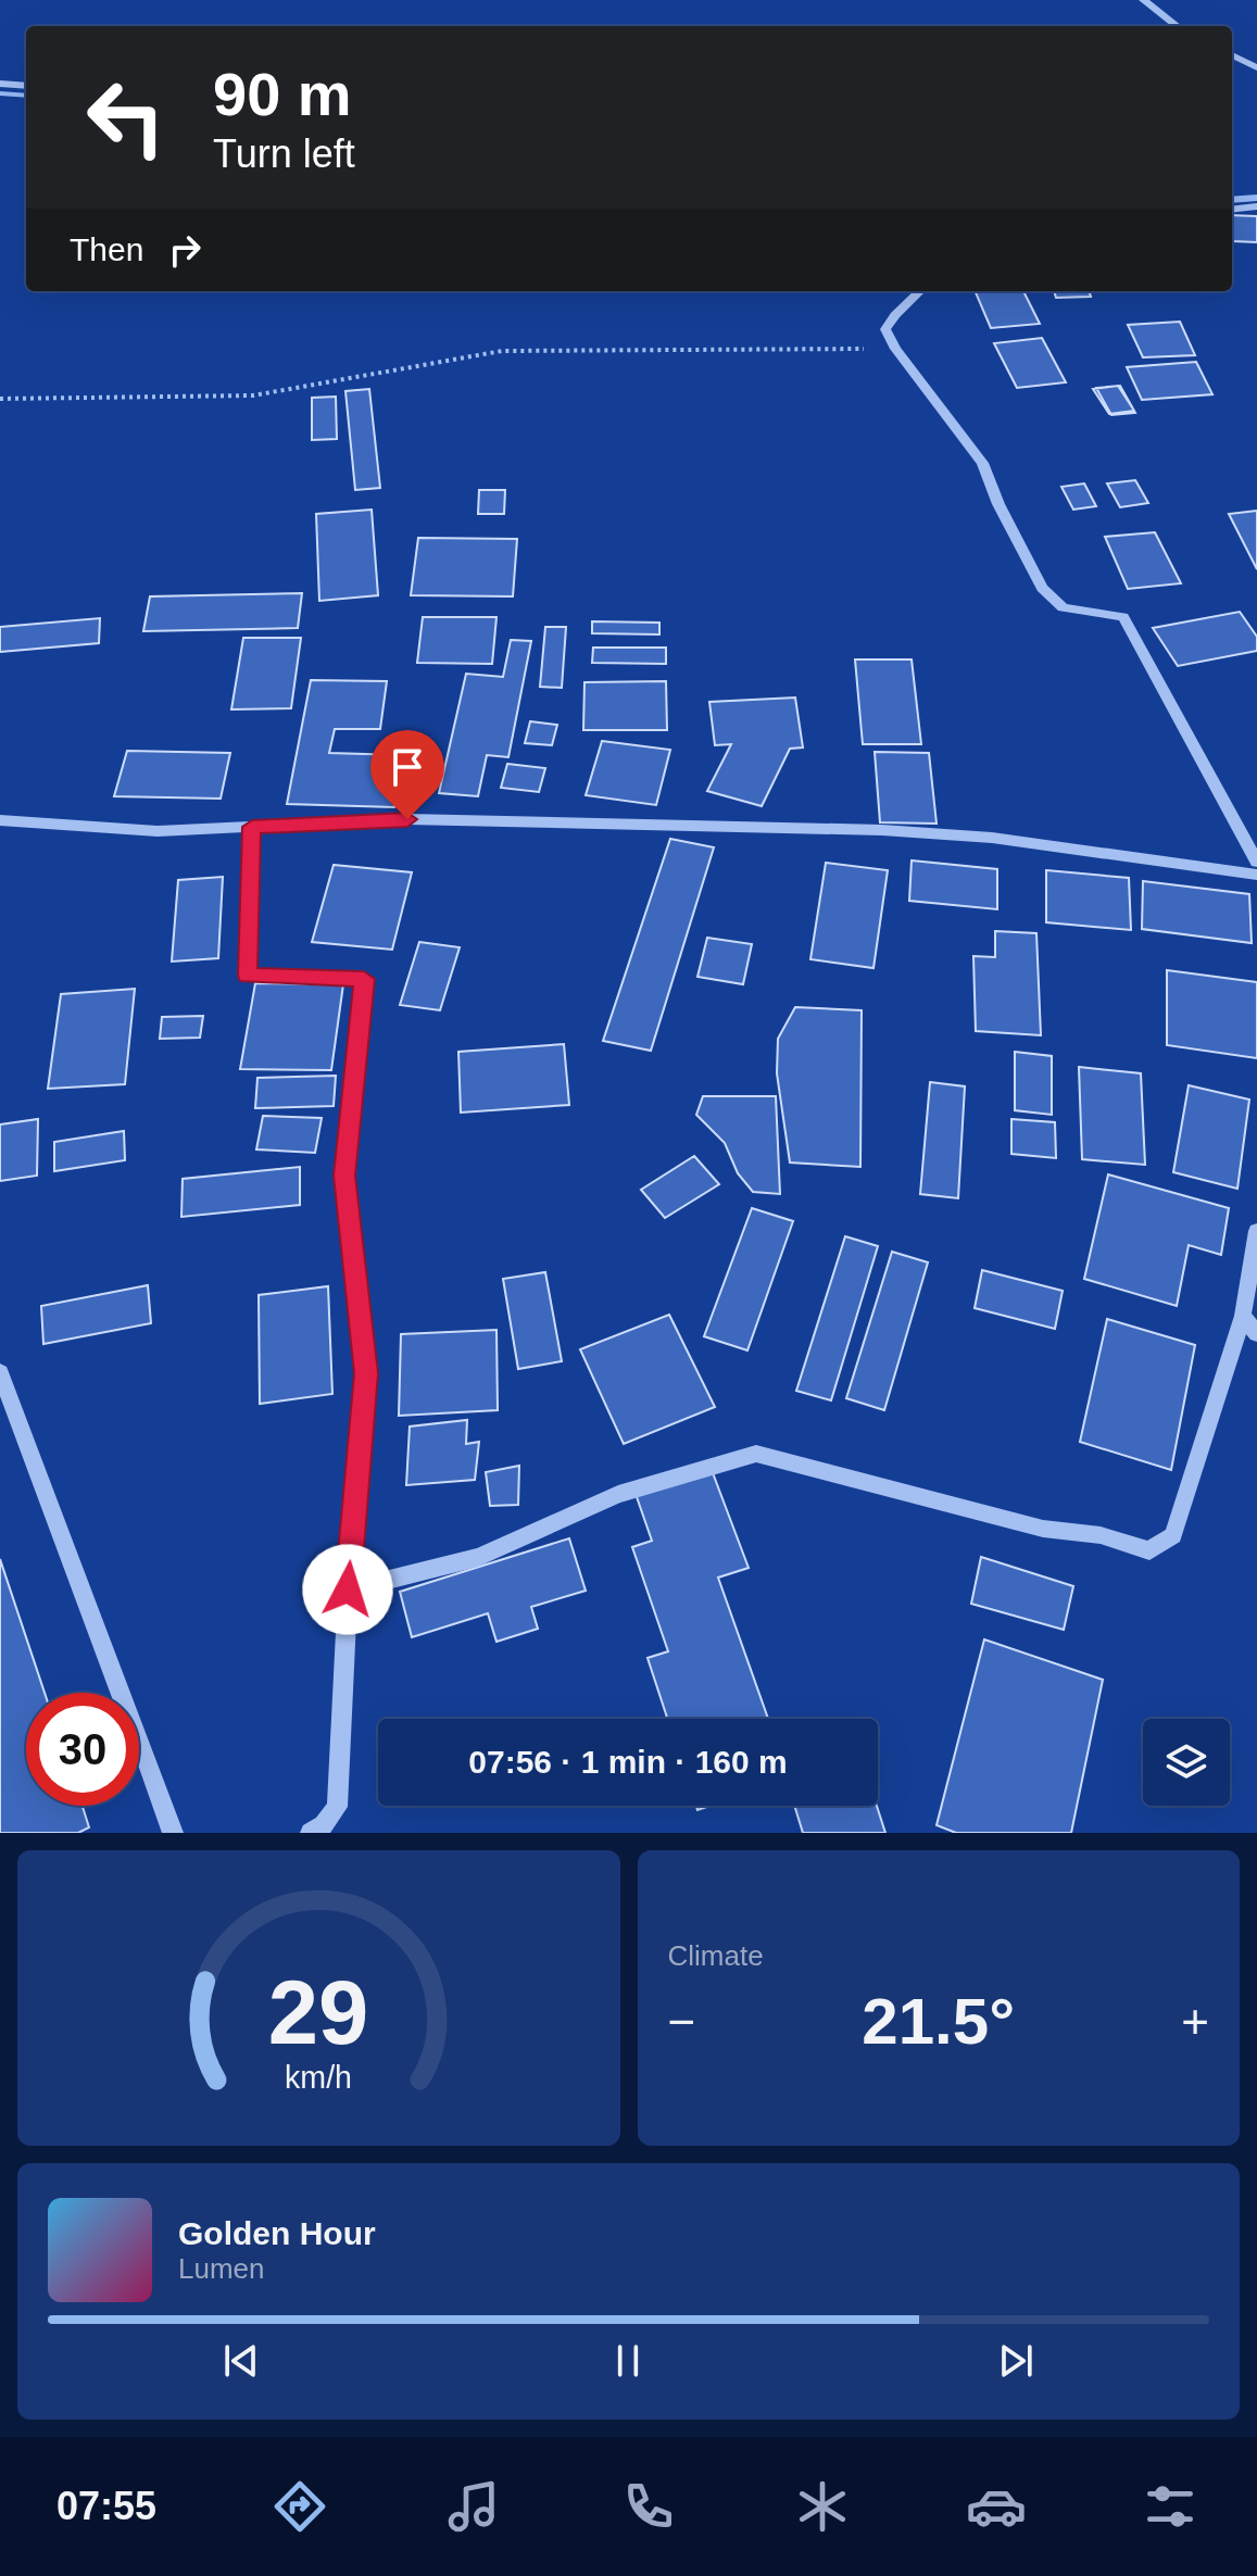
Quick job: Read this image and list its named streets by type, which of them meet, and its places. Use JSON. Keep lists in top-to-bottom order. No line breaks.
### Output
{"page":{"turn":["90 m","Turn left"],"then":"Then","limit":"30","trip":"07:56 · 1 min · 160 m","tile":"Climate","heat":["−","21.5°","+"],"song":["Golden Hour","Lumen"],"tabs":"07:55","gauge":["29","km/h"]}}
